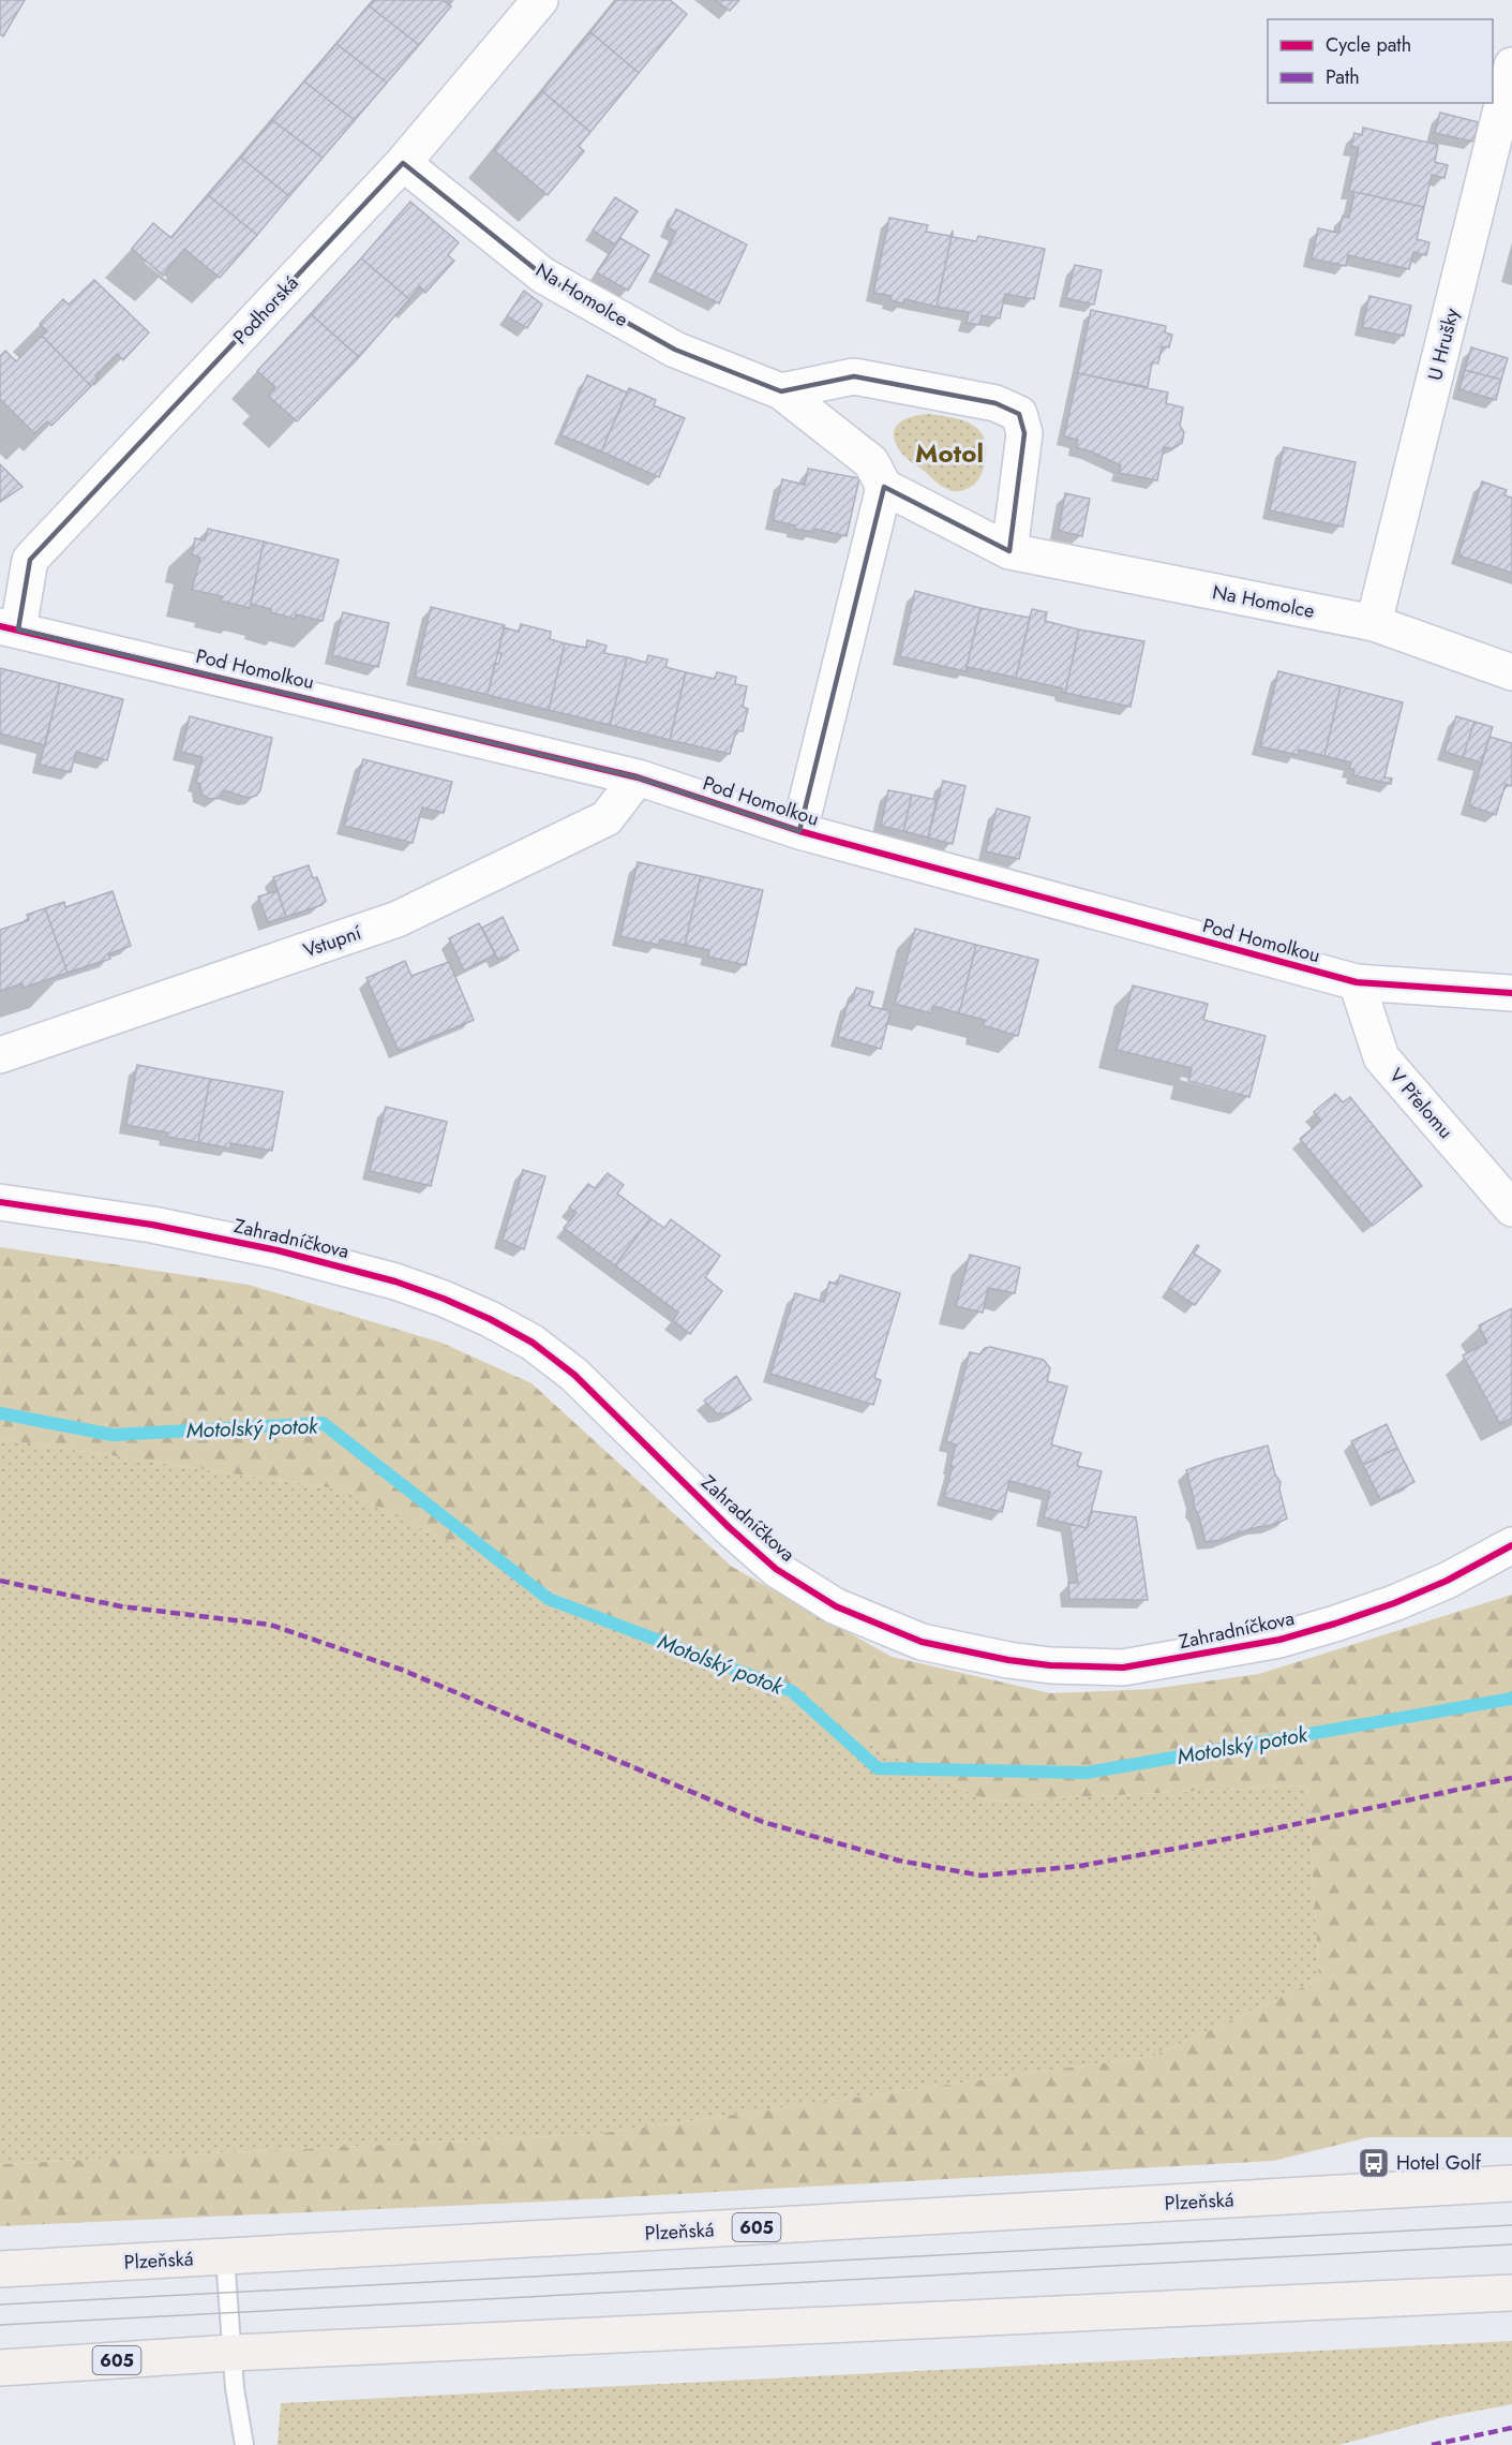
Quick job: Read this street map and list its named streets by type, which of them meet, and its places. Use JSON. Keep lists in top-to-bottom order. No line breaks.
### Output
{"streets":{"main road":["Plzeňská","605"],"street":["Na Homolce","Podhorská","U Hrušky","Pod Homolkou","Vstupní","V Přelomu","Zahradníčkova"]},"crossings":[["Na Homolce","Podhorská"],["Na Homolce","U Hrušky"],["Podhorská","Pod Homolkou"],["Pod Homolkou","Vstupní"],["Pod Homolkou","V Přelomu"]],"districts":["Motol"],"water":["Motolský potok"],"places":{"bus stop":["Hotel Golf"]},"legend":["Cycle path","Path"]}
